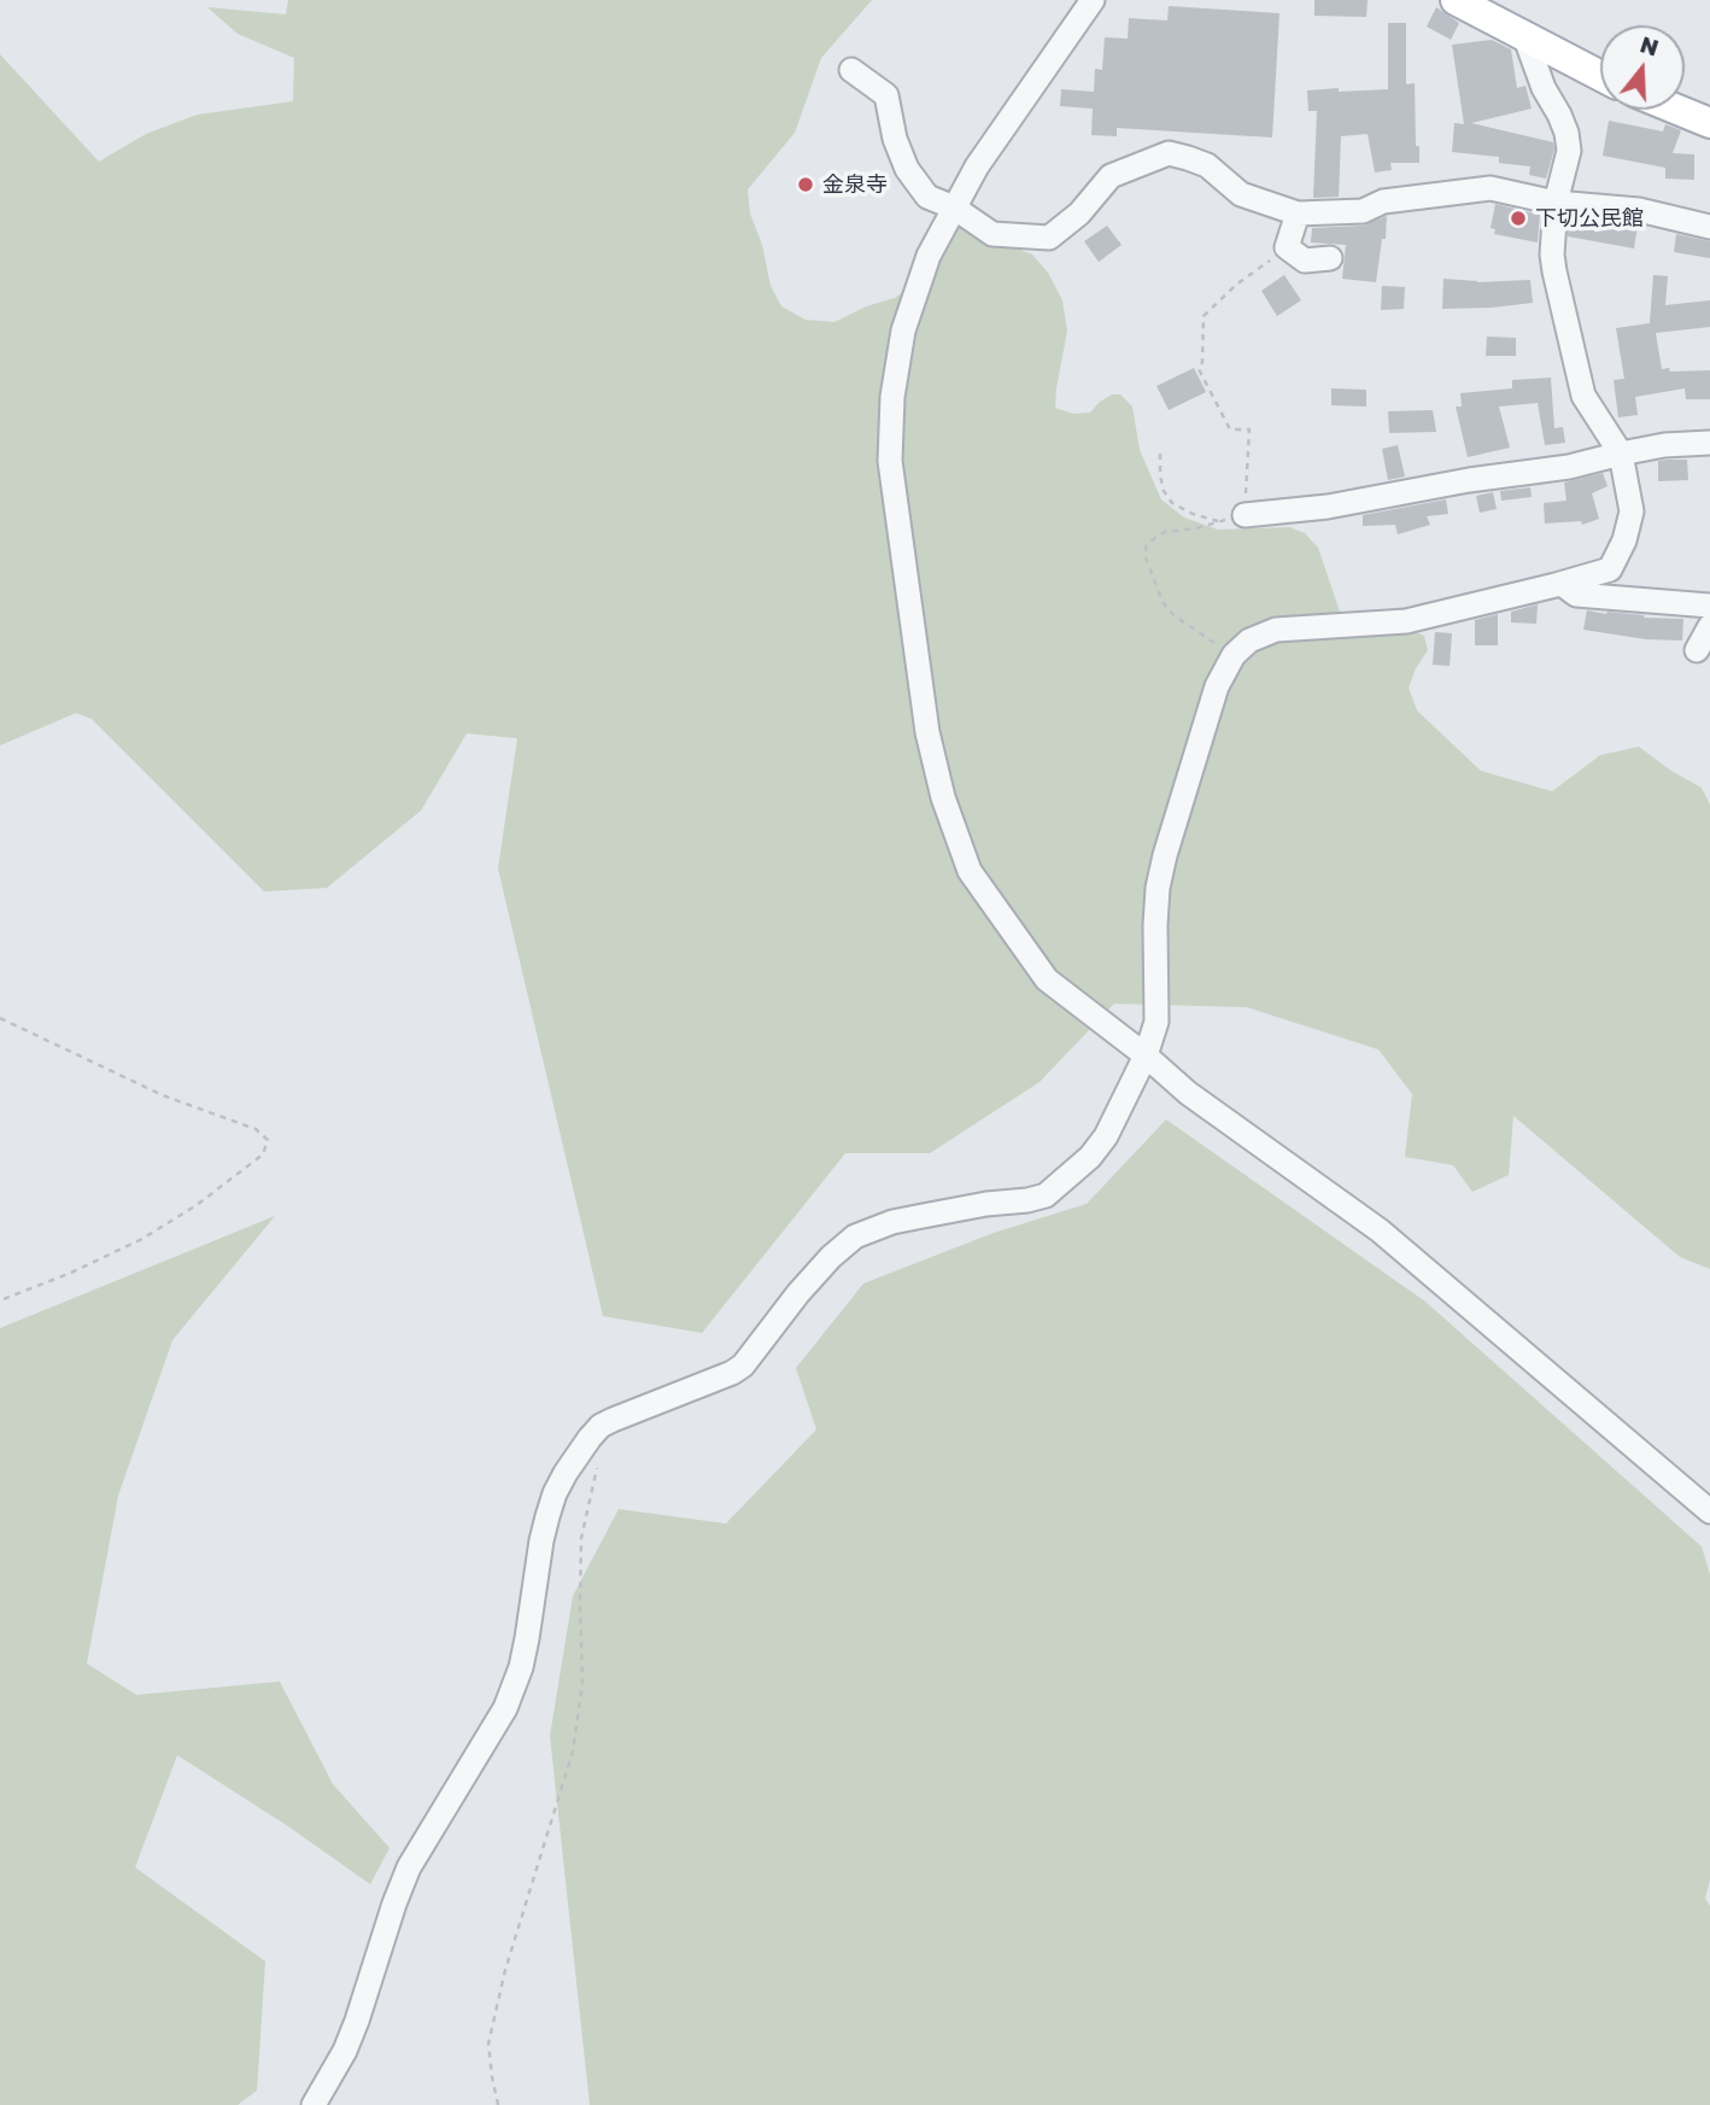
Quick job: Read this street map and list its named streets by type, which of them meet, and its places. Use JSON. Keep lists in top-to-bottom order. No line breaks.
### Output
{"places":["金泉寺","下切公民館"],"north":"top"}
